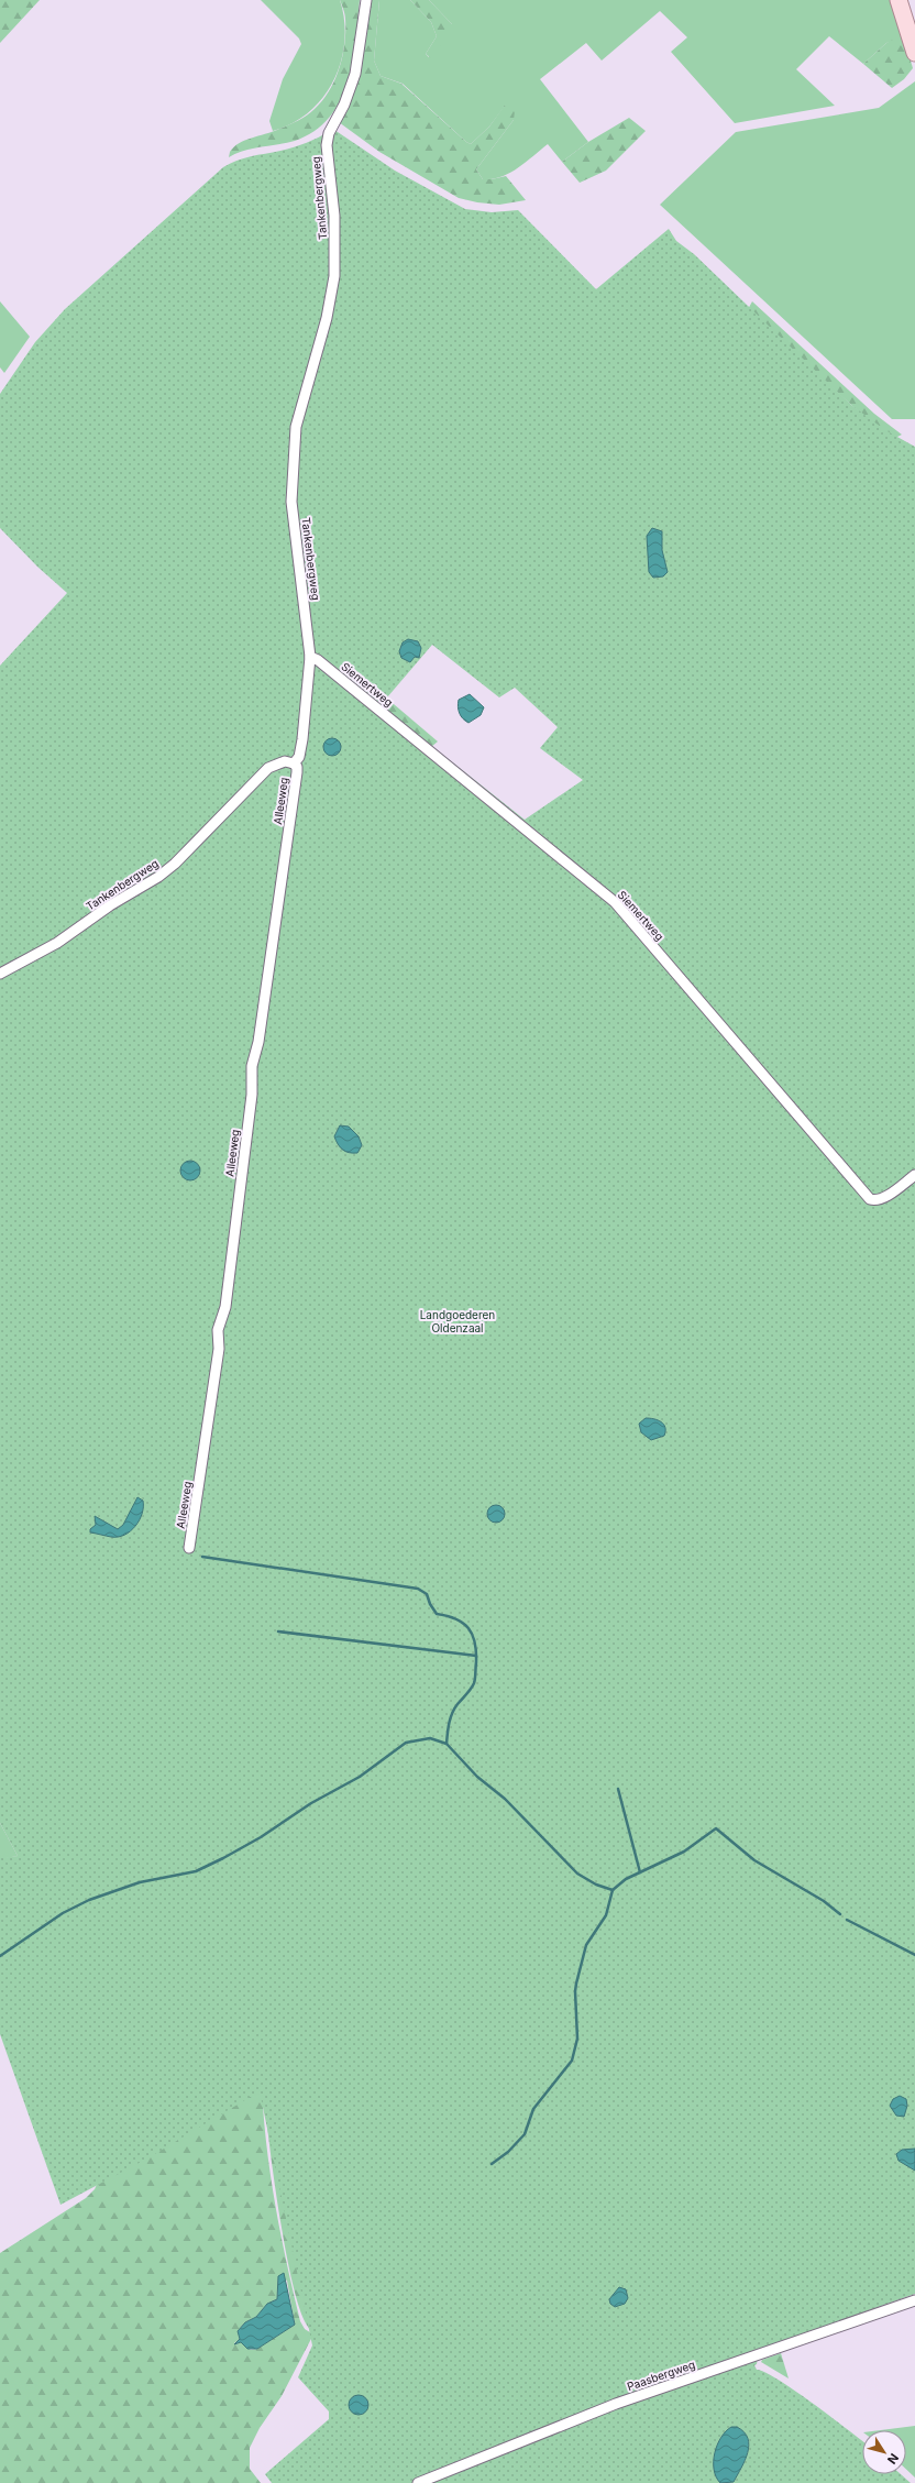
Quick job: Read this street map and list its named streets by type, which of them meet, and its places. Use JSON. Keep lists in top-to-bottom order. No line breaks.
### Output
{"streets":{"street":["Tankenbergweg","Siemertweg","Alleeweg","Paasbergweg"]},"crossings":[["Tankenbergweg","Siemertweg"],["Tankenbergweg","Alleeweg"]],"parks":["Landgoederen Oldenzaal"],"north":"bottom right"}
